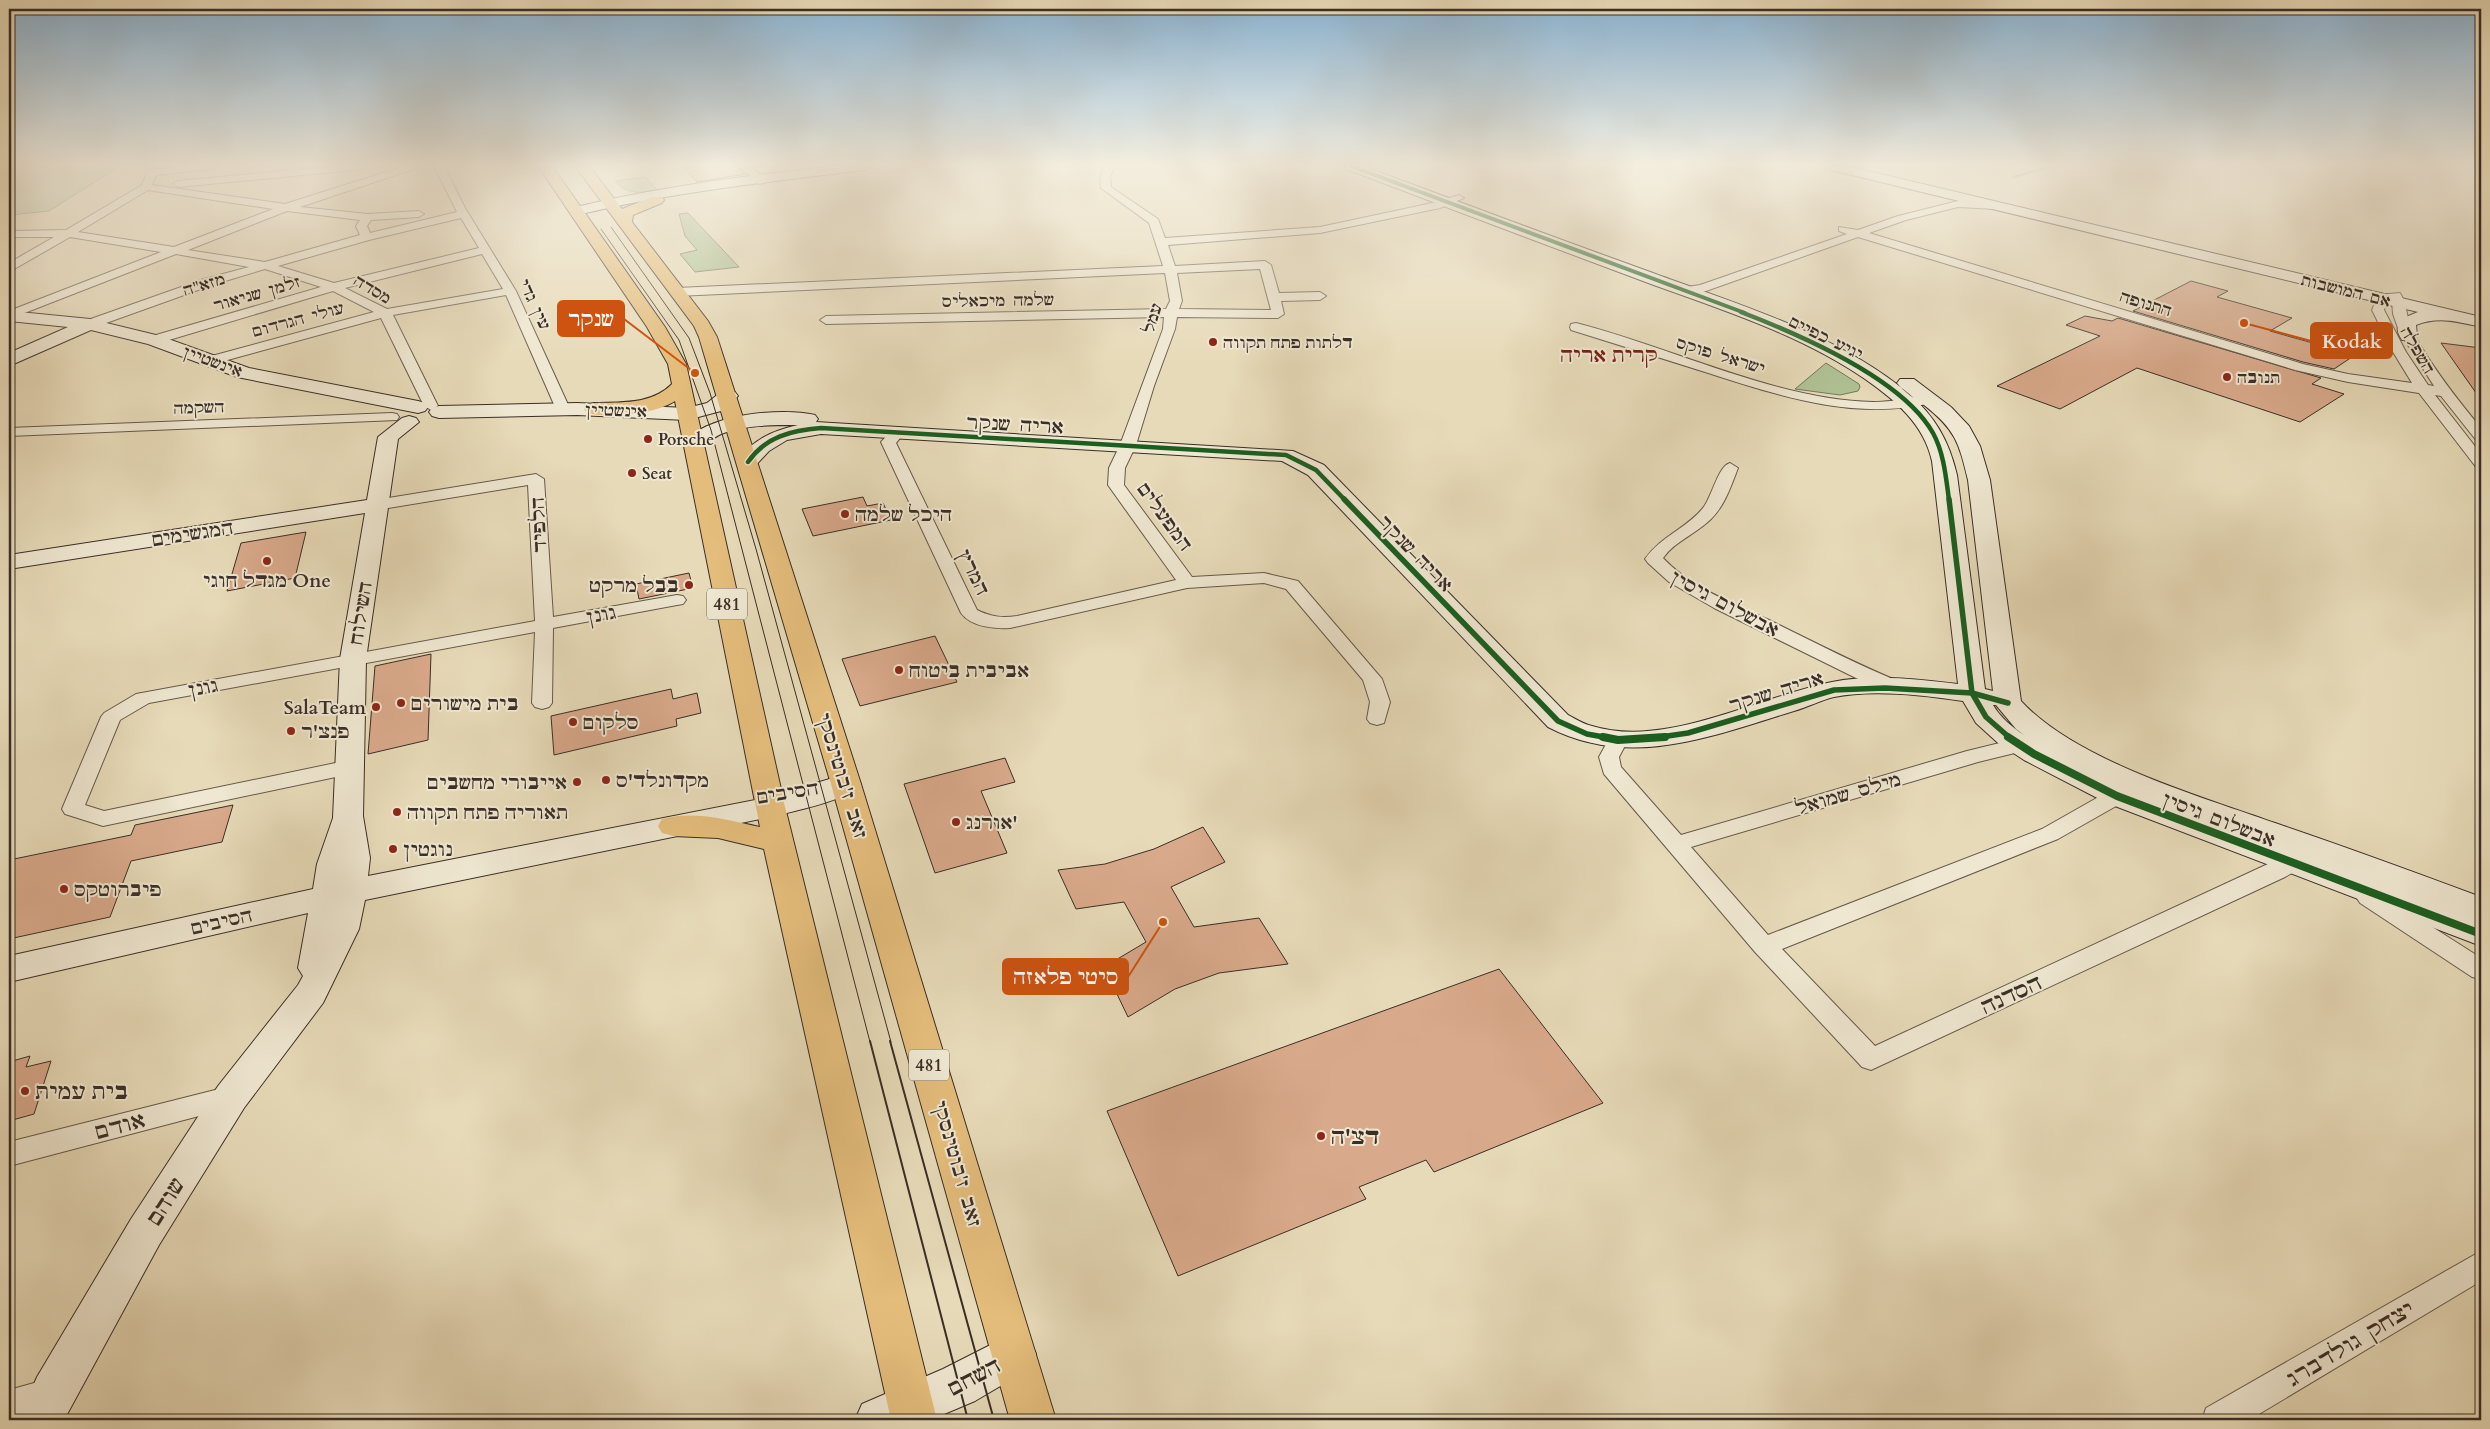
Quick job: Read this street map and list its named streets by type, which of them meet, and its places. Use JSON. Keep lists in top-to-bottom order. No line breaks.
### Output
{"streets":{"main road":["481","זאב ז'בוטינסקי"],"street":["מזא\"ה","מסדה","אם המושבות","זלמן שניאור","שלמה מיכאליס","התנופה","עין גדי","עמל","עולי הגרדום","יגיע כפיים","השפלה","ישראל פוקס","אינשטיין","השקמה","אריה שנקר","המפעלים","הלפיד","המגשימים","המרץ","אבשלום גיסין","השילוח","גונן","הסיבים","מילס שמואל","הסדנה","אודם","שוהם","יצחק גולדברג","השחם"]},"crossings":[["מזא\"ה","מסדה"],["מזא\"ה","אינשטיין"],["מסדה","זלמן שניאור"],["מסדה","עולי הגרדום"],["מסדה","אינשטיין"],["מסדה","השקמה"],["מסדה","השילוח"],["אם המושבות","השפלה"],["זלמן שניאור","עין גדי"],["זלמן שניאור","אינשטיין"],["שלמה מיכאליס","עמל"],["התנופה","השפלה"],["עין גדי","עולי הגרדום"],["עין גדי","אינשטיין"],["עמל","אריה שנקר"],["עמל","המפעלים"],["עולי הגרדום","אינשטיין"],["יגיע כפיים","ישראל פוקס"],["יגיע כפיים","אריה שנקר"],["יגיע כפיים","אבשלום גיסין"],["יגיע כפיים","מילס שמואל"],["אינשטיין","השקמה"],["אינשטיין","481"],["אינשטיין","השילוח"],["אינשטיין","זאב ז'בוטינסקי"],["השקמה","השילוח"],["אריה שנקר","המפעלים"],["אריה שנקר","המרץ"],["אריה שנקר","אבשלום גיסין"],["אריה שנקר","481"],["אריה שנקר","זאב ז'בוטינסקי"],["המפעלים","המרץ"],["הלפיד","המגשימים"],["הלפיד","השילוח"],["הלפיד","גונן"],["המגשימים","השילוח"],["אבשלום גיסין","מילס שמואל"],["אבשלום גיסין","הסדנה"],["481","הסיבים"],["481","השחם"],["השילוח","גונן"],["השילוח","הסיבים"],["השילוח","שוהם"],["זאב ז'בוטינסקי","הסיבים"],["זאב ז'בוטינסקי","השחם"],["הסיבים","שוהם"],["מילס שמואל","הסדנה"],["אודם","שוהם"]],"districts":["קרית אריה"],"places":["Kodak","דלתות פתח תקווה","שנקר","תנובה","Porsche","Seat","היכל שלמה","מגדל חוגי One","בבל מרקט","אביבית ביטוח","בית מישורים","SalaTeam","סלקום","פנצ'ר","מקדונלד'ס","אייבורי מחשבים","תאוריה פתח תקווה","אורנג'","נוגטין","פיברוטקס","סיטי פלאזה","בית עמית","דצ'ה"]}
